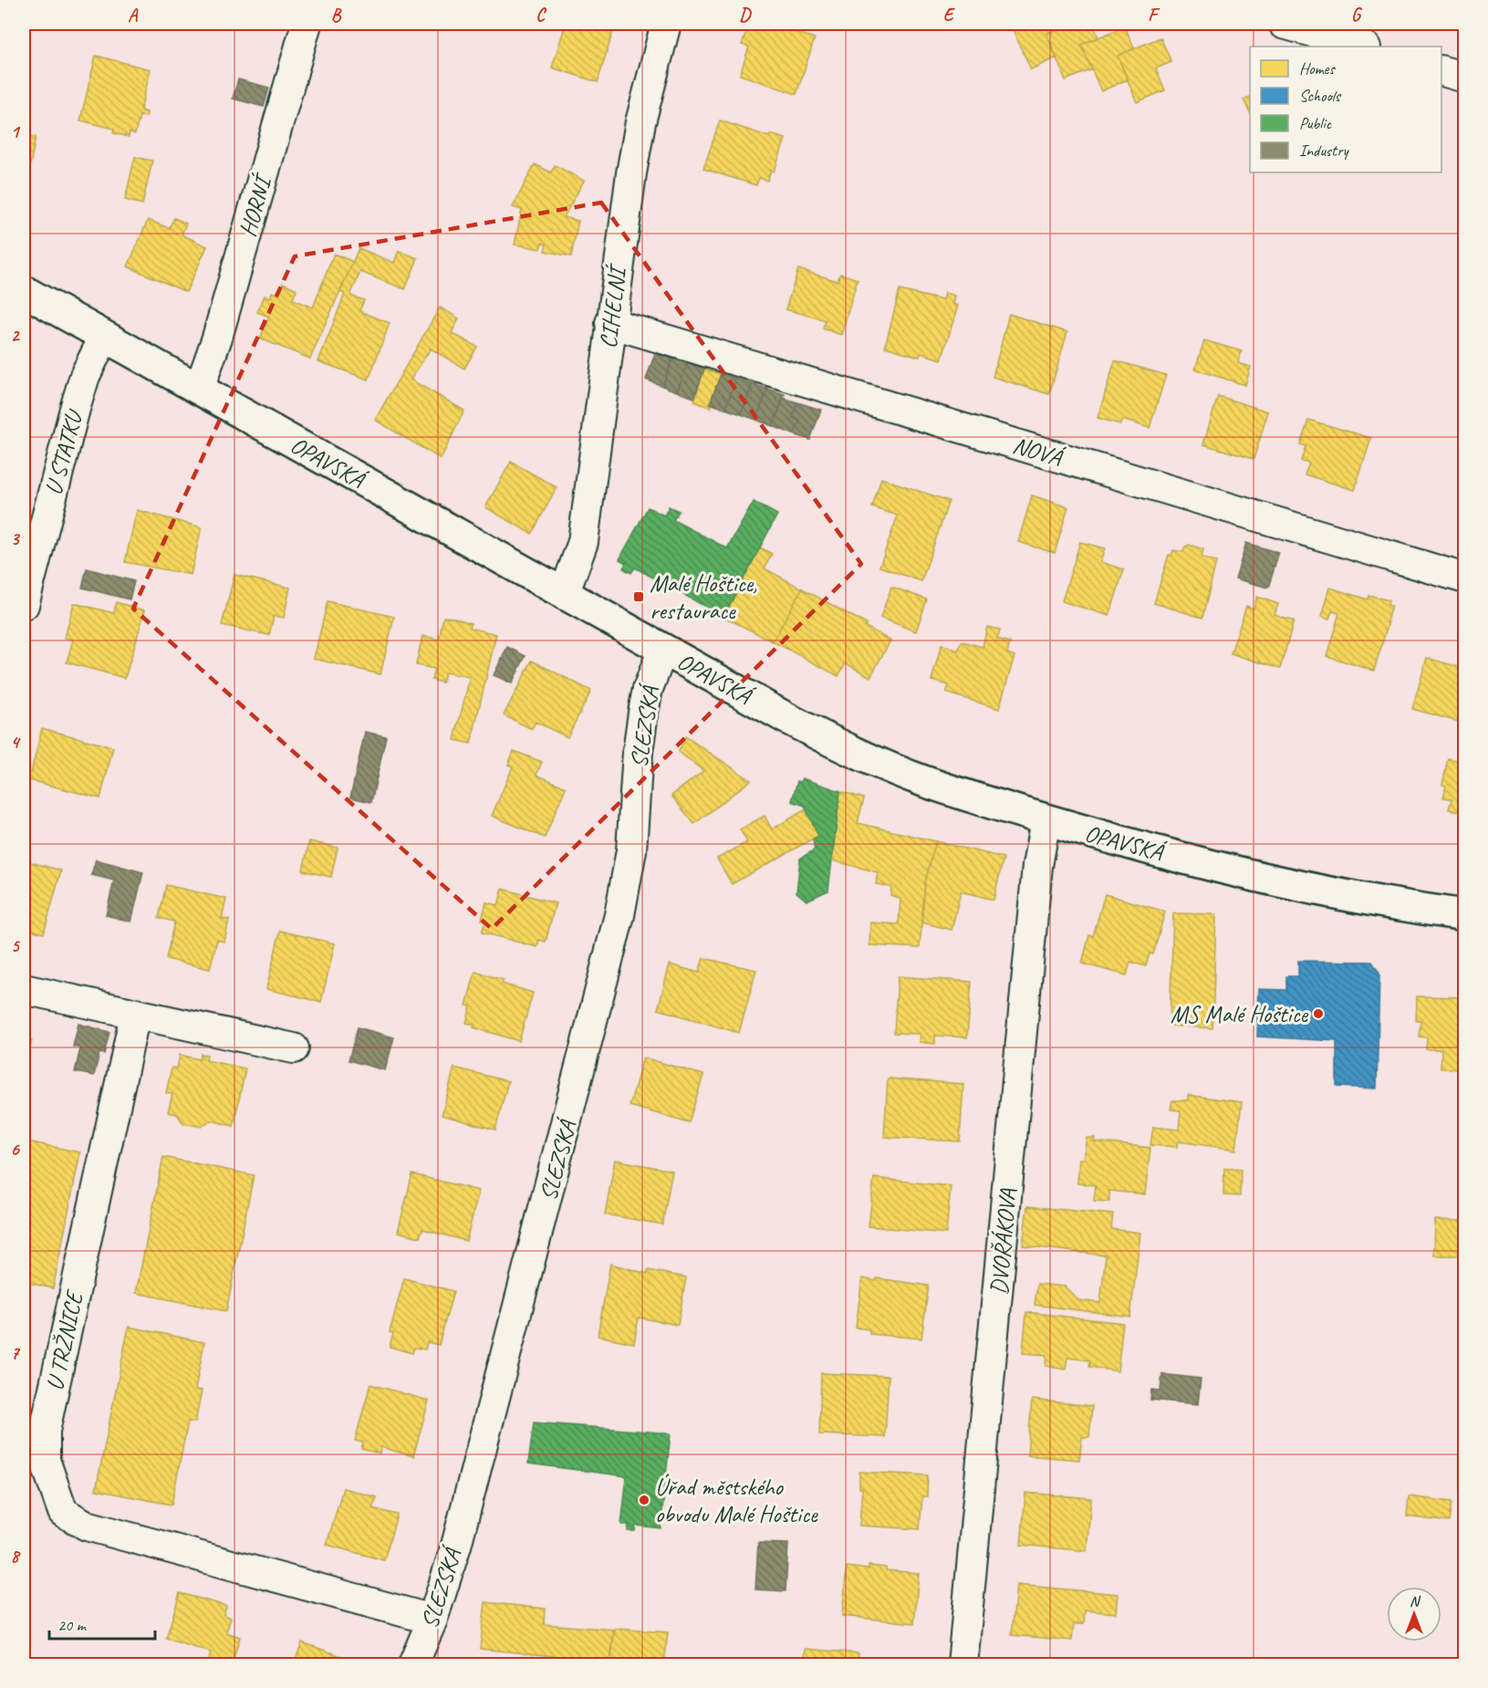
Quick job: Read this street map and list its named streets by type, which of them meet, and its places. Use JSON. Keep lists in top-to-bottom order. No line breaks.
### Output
{"streets":{"main road":["OPAVSKÁ"],"street":["HORNÍ","CIHELNÍ","NOVÁ","U STATKU","SLEZSKÁ","DVOŘÁKOVA","U TRŽNICE"]},"crossings":[["HORNÍ","OPAVSKÁ"],["CIHELNÍ","NOVÁ"],["CIHELNÍ","OPAVSKÁ"],["U STATKU","OPAVSKÁ"],["OPAVSKÁ","SLEZSKÁ"],["OPAVSKÁ","DVOŘÁKOVA"],["SLEZSKÁ","U TRŽNICE"]],"places":{"transit":["Malé Hoštice, restaurace"],"other":["MS Malé Hoštice","Úřad městského obvodu Malé Hoštice"]},"legend":["Homes","Schools","Public","Industry"],"scale_bar":"20 m","north":"top","grid":{"columns":["A","B","C","D","E","F","G"],"rows":["1","2","3","4","5","6","7","8"]}}
